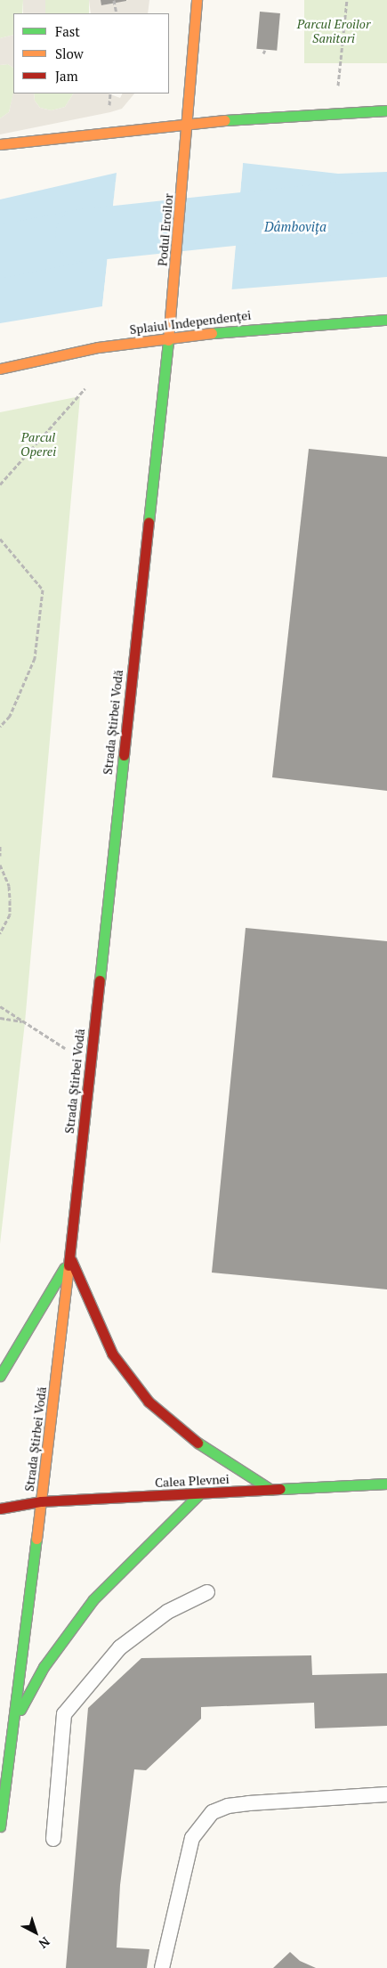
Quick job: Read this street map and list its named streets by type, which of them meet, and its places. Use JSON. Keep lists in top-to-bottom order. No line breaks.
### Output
{"streets":{"main road":["Podul Eroilor","Splaiul Independenței","Strada Știrbei Vodă","Calea Plevnei"]},"crossings":[["Podul Eroilor","Splaiul Independenței"],["Podul Eroilor","Strada Știrbei Vodă"],["Splaiul Independenței","Strada Știrbei Vodă"],["Strada Știrbei Vodă","Calea Plevnei"]],"water":["Dâmbovița"],"parks":["Parcul Eroilor Sanitari","Parcul Operei"],"legend":["Fast","Slow","Jam"],"north":"bottom right"}
